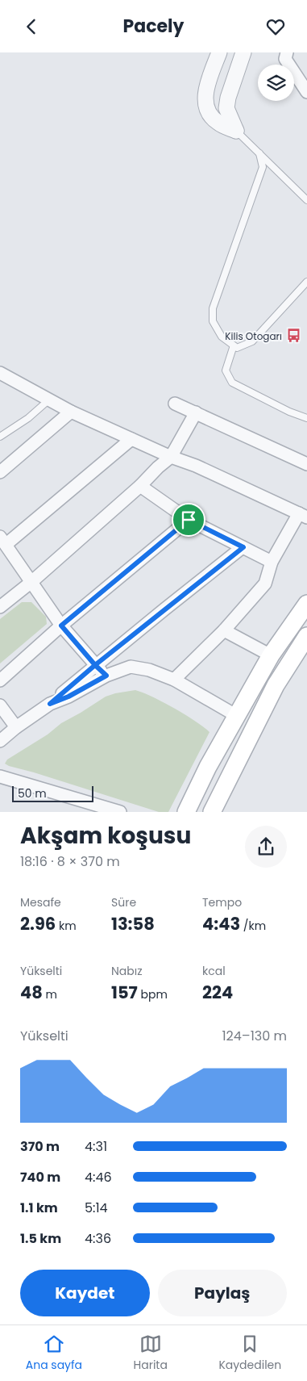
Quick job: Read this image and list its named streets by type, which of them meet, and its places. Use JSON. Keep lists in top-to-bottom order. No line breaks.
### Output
{"places":{"bus stop":["Kilis Otogarı"]},"scale_bar":"50 m","page":{"header":"Pacely","scale":"50 m","heading":["Akşam koşusu","18:16 · 8 × 370 m"],"stats":[["Mesafe","2.96 km"],["Süre","13:58"],["Tempo","4:43 /km"],["Yükselti","48 m"],["Nabız","157 bpm"],["kcal","224"]],"chart":["Yükselti","124–130 m"],"list":[{"name":"370 m","note":"4:31"},{"name":"740 m","note":"4:46"},{"name":"1.1 km","note":"5:14"},{"name":"1.5 km","note":"4:36"}],"buttons":["Kaydet","Paylaş"],"tabs":["Ana sayfa","Harita","Kaydedilen"]}}
